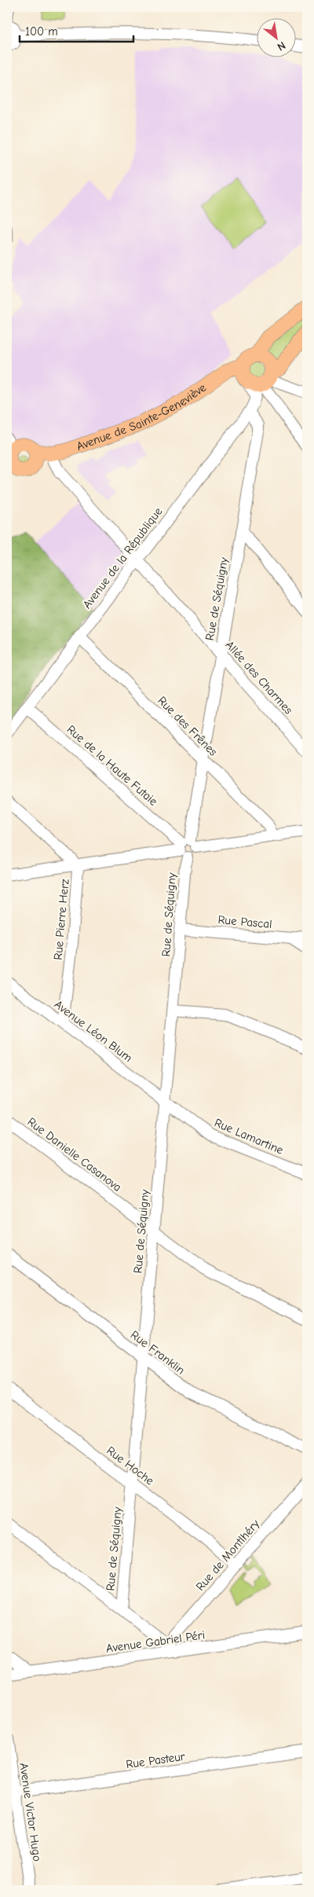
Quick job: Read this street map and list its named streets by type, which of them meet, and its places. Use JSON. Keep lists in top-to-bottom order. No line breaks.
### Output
{"streets":{"main road":["Avenue de Sainte-Geneviève"],"street":["Avenue de la République","Rue de Séquigny","Allée des Charmes","Rue des Frênes","Rue de la Haute Futaie","Rue Pierre Herz","Rue Pascal","Avenue Léon Blum","Rue Lamartine","Rue Danielle Casanova","Rue Franklin","Rue Hoche","Rue de Montlhéry","Avenue Gabriel Péri","Rue Pasteur","Avenue Victor Hugo"]},"crossings":[["Avenue de Sainte-Geneviève","Avenue de la République"],["Avenue de la République","Rue de Séquigny"],["Avenue de la République","Allée des Charmes"],["Avenue de la République","Rue des Frênes"],["Avenue de la République","Rue de la Haute Futaie"],["Rue de Séquigny","Allée des Charmes"],["Rue de Séquigny","Rue des Frênes"],["Rue de Séquigny","Rue de la Haute Futaie"],["Rue de Séquigny","Rue Pascal"],["Rue de Séquigny","Avenue Léon Blum"],["Rue de Séquigny","Rue Lamartine"],["Rue de Séquigny","Rue Danielle Casanova"],["Rue de Séquigny","Rue Franklin"],["Rue de Séquigny","Rue Hoche"],["Rue Pierre Herz","Avenue Léon Blum"],["Avenue Léon Blum","Rue Lamartine"],["Rue Hoche","Rue de Montlhéry"],["Rue de Montlhéry","Avenue Gabriel Péri"],["Rue Pasteur","Avenue Victor Hugo"]],"scale_bar":"100 m","north":"bottom right"}
